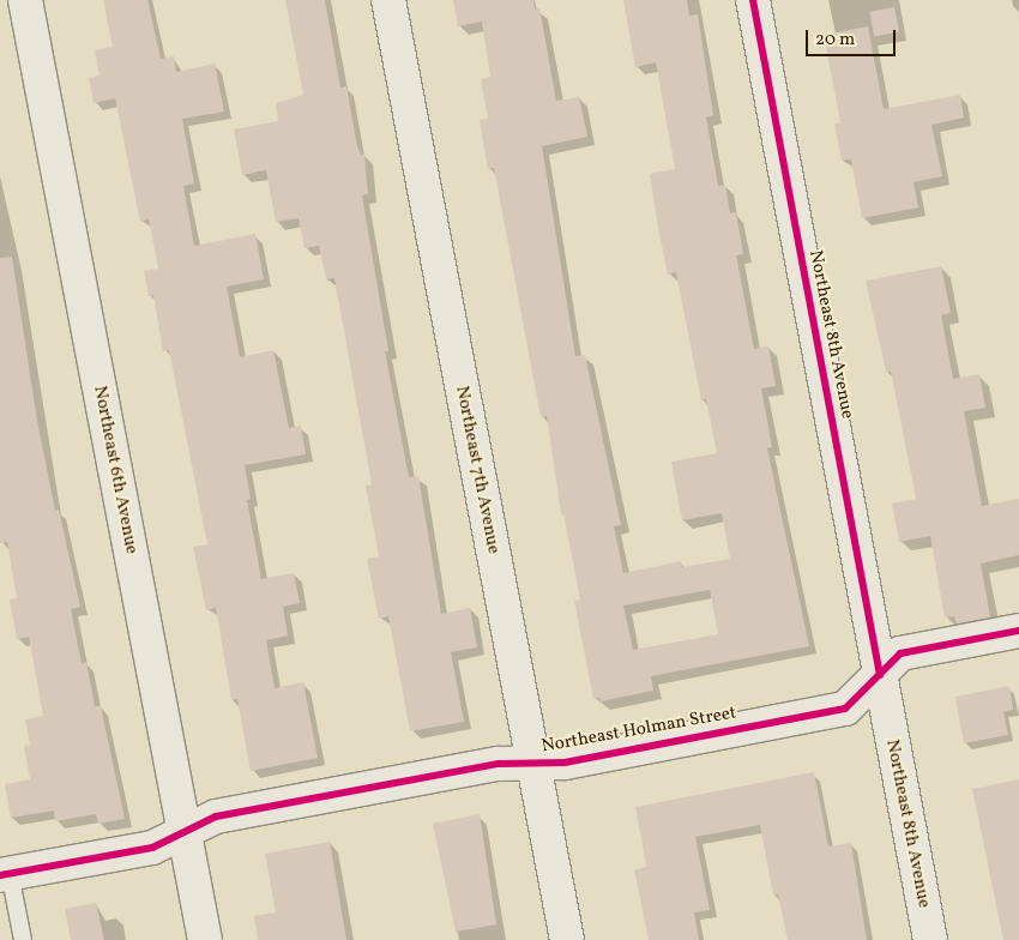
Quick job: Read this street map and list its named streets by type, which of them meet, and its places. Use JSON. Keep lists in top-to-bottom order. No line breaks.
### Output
{"streets":{"street":["Northeast 8th Avenue","Northeast 6th Avenue","Northeast 7th Avenue","Northeast Holman Street"]},"crossings":[["Northeast 8th Avenue","Northeast Holman Street"],["Northeast 6th Avenue","Northeast Holman Street"],["Northeast 7th Avenue","Northeast Holman Street"]],"scale_bar":"20 m"}
